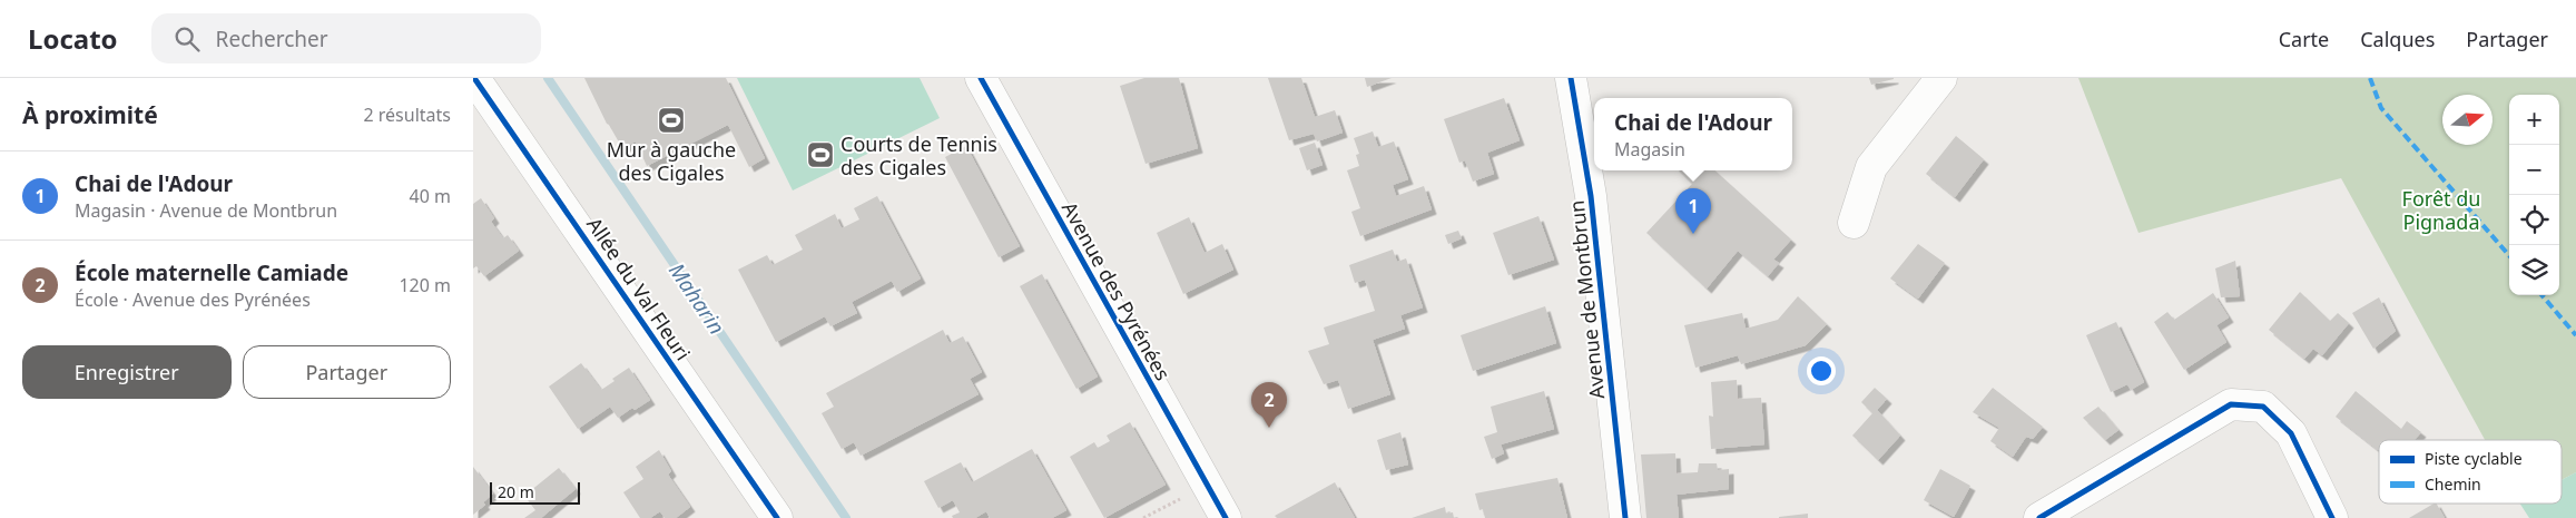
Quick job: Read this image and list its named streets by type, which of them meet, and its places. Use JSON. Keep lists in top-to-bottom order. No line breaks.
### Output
{"streets":{"street":["Allée du Val Fleuri","Avenue des Pyrénées","Avenue de Montbrun"]},"water":["Maharin"],"parks":["Forêt du Pignada"],"places":{"sports":["Mur à gauche des Cigales","Courts de Tennis des Cigales"]},"legend":["Piste cyclable","Chemin"],"scale_bar":"20 m","north":"right","page":{"header":"Locato","search":"Rechercher","nav":["Carte","Calques","Partager"],"heading":["À proximité","2 résultats"],"map_buttons":["+","−"],"popup":["Chai de l'Adour","Magasin"],"list":[{"mark":"1","name":"Chai de l'Adour","note":"Magasin · Avenue de Montbrun","value":"40 m"},{"mark":"2","name":"École maternelle Camiade","note":"École · Avenue des Pyrénées","value":"120 m"}],"pins":["1","2"],"buttons":["Enregistrer","Partager"],"scale":"20 m"}}
